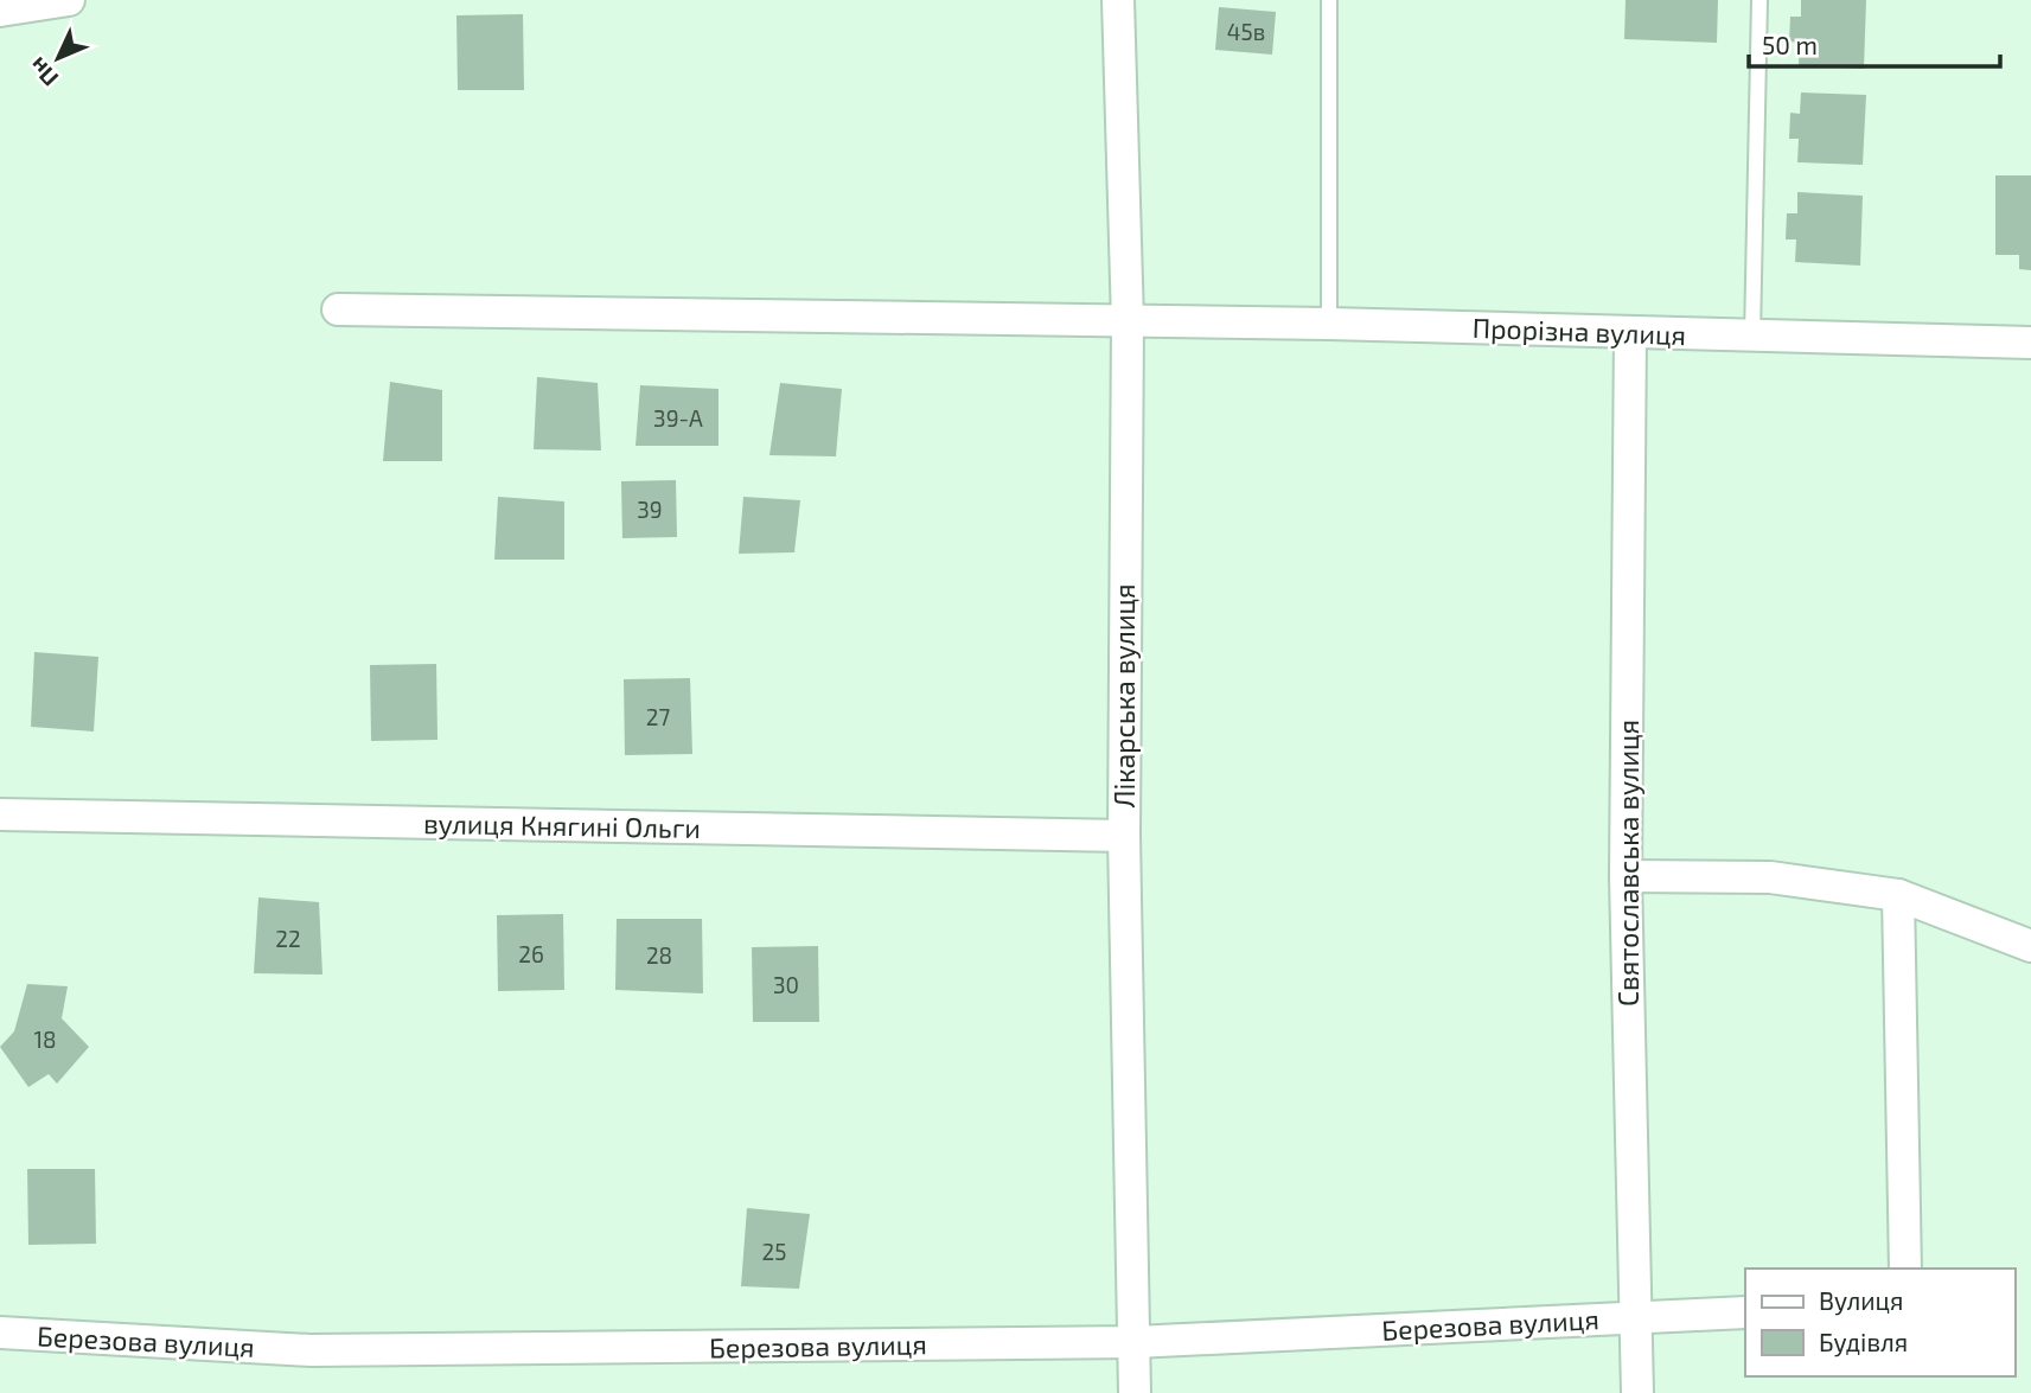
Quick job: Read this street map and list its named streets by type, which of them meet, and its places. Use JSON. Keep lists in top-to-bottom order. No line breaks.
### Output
{"streets":{"street":["Прорізна вулиця","Лікарська вулиця","вулиця Княгині Ольги","Святославська вулиця","Березова вулиця"]},"crossings":[["Прорізна вулиця","Лікарська вулиця"],["Прорізна вулиця","Святославська вулиця"],["Лікарська вулиця","вулиця Княгині Ольги"],["Лікарська вулиця","Березова вулиця"],["Святославська вулиця","Березова вулиця"]],"house_numbers":["45в","39-А","39","27","22","26","28","30","18","25"],"legend":["Вулиця","Будівля"],"scale_bar":"50 m","north":"bottom left"}
